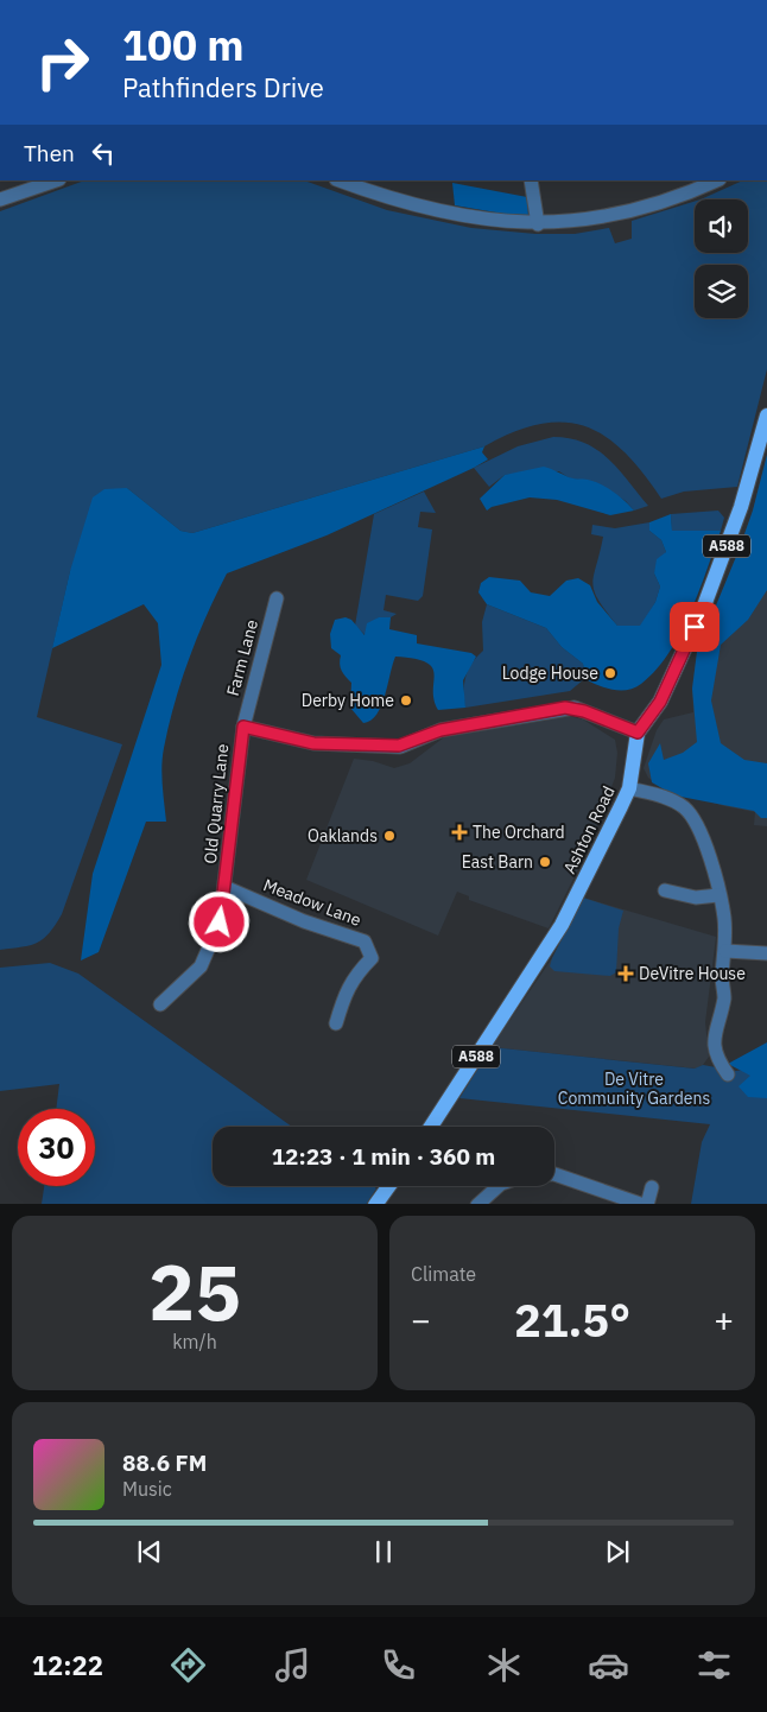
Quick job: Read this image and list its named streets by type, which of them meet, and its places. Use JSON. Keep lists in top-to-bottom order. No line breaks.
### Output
{"streets":{"main road":["A588","Ashton Road"],"street":["Farm Lane","Old Quarry Lane","Meadow Lane"]},"crossings":[["Farm Lane","Old Quarry Lane"],["Old Quarry Lane","Meadow Lane"]],"parks":["De Vitre Community Gardens"],"places":{"other":["Lodge House","Derby Home","Oaklands","East Barn"],"health":["The Orchard","DeVitre House"]},"page":{"turn":["100 m","Pathfinders Drive"],"then":"Then","limit":"30","trip":"12:23 · 1 min · 360 m","tile":[["25","km/h"],"Climate"],"heat":["−","21.5°","+"],"song":["88.6 FM","Music"],"tabs":"12:22"}}
